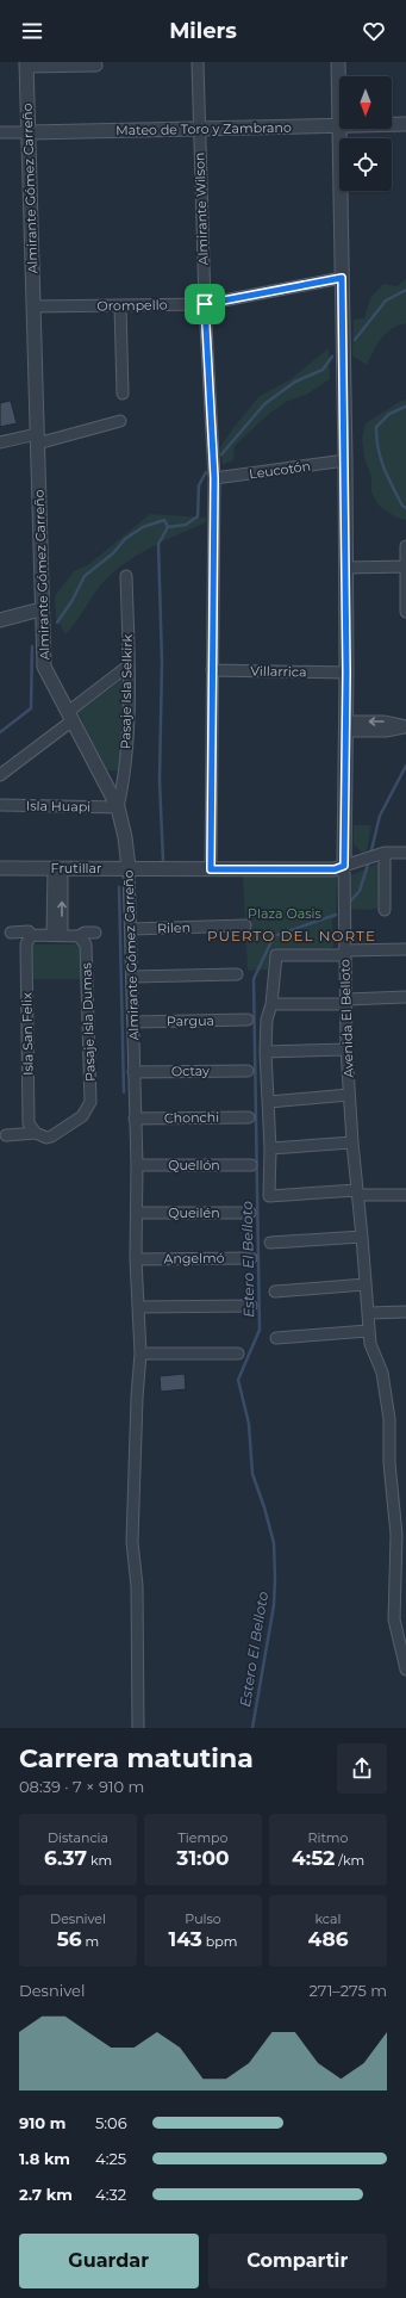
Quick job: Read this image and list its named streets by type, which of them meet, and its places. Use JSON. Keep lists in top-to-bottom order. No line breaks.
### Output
{"streets":{"street":["Mateo de Toro y Zambrano","Almirante Gómez Carreño","Almirante Wilson","Orompello","Leucotón","Villarrica","Pasaje Isla Selkirk","Isla Huapi","Frutillar","Rilen","Avenida El Belloto","Pargua","Pasaje Isla Dumas","Isla San Felix","Octay","Chonchi","Quellón","Queilén","Angelmó"]},"crossings":[["Mateo de Toro y Zambrano","Almirante Gómez Carreño"],["Mateo de Toro y Zambrano","Almirante Wilson"],["Mateo de Toro y Zambrano","Avenida El Belloto"],["Almirante Gómez Carreño","Orompello"],["Almirante Gómez Carreño","Pasaje Isla Selkirk"],["Almirante Gómez Carreño","Isla Huapi"],["Almirante Gómez Carreño","Frutillar"],["Almirante Gómez Carreño","Rilen"],["Almirante Gómez Carreño","Pargua"],["Almirante Gómez Carreño","Octay"],["Almirante Gómez Carreño","Chonchi"],["Almirante Gómez Carreño","Quellón"],["Almirante Gómez Carreño","Queilén"],["Almirante Gómez Carreño","Angelmó"],["Almirante Wilson","Orompello"],["Almirante Wilson","Leucotón"],["Almirante Wilson","Villarrica"],["Almirante Wilson","Frutillar"],["Orompello","Avenida El Belloto"],["Leucotón","Avenida El Belloto"],["Villarrica","Avenida El Belloto"],["Pasaje Isla Selkirk","Isla Huapi"],["Frutillar","Avenida El Belloto"],["Pasaje Isla Dumas","Isla San Felix"]],"districts":["PUERTO DEL NORTE"],"water":["Estero El Belloto"],"parks":["Plaza Oasis"],"north":"bottom","page":{"header":"Milers","heading":["Carrera matutina","08:39 · 7 × 910 m"],"stats":[["Distancia","6.37 km"],["Tiempo","31:00"],["Ritmo","4:52 /km"],["Desnivel","56 m"],["Pulso","143 bpm"],["kcal","486"]],"chart":["Desnivel","271–275 m"],"list":[{"name":"910 m","note":"5:06"},{"name":"1.8 km","note":"4:25"},{"name":"2.7 km","note":"4:32"}],"buttons":["Guardar","Compartir"]}}
